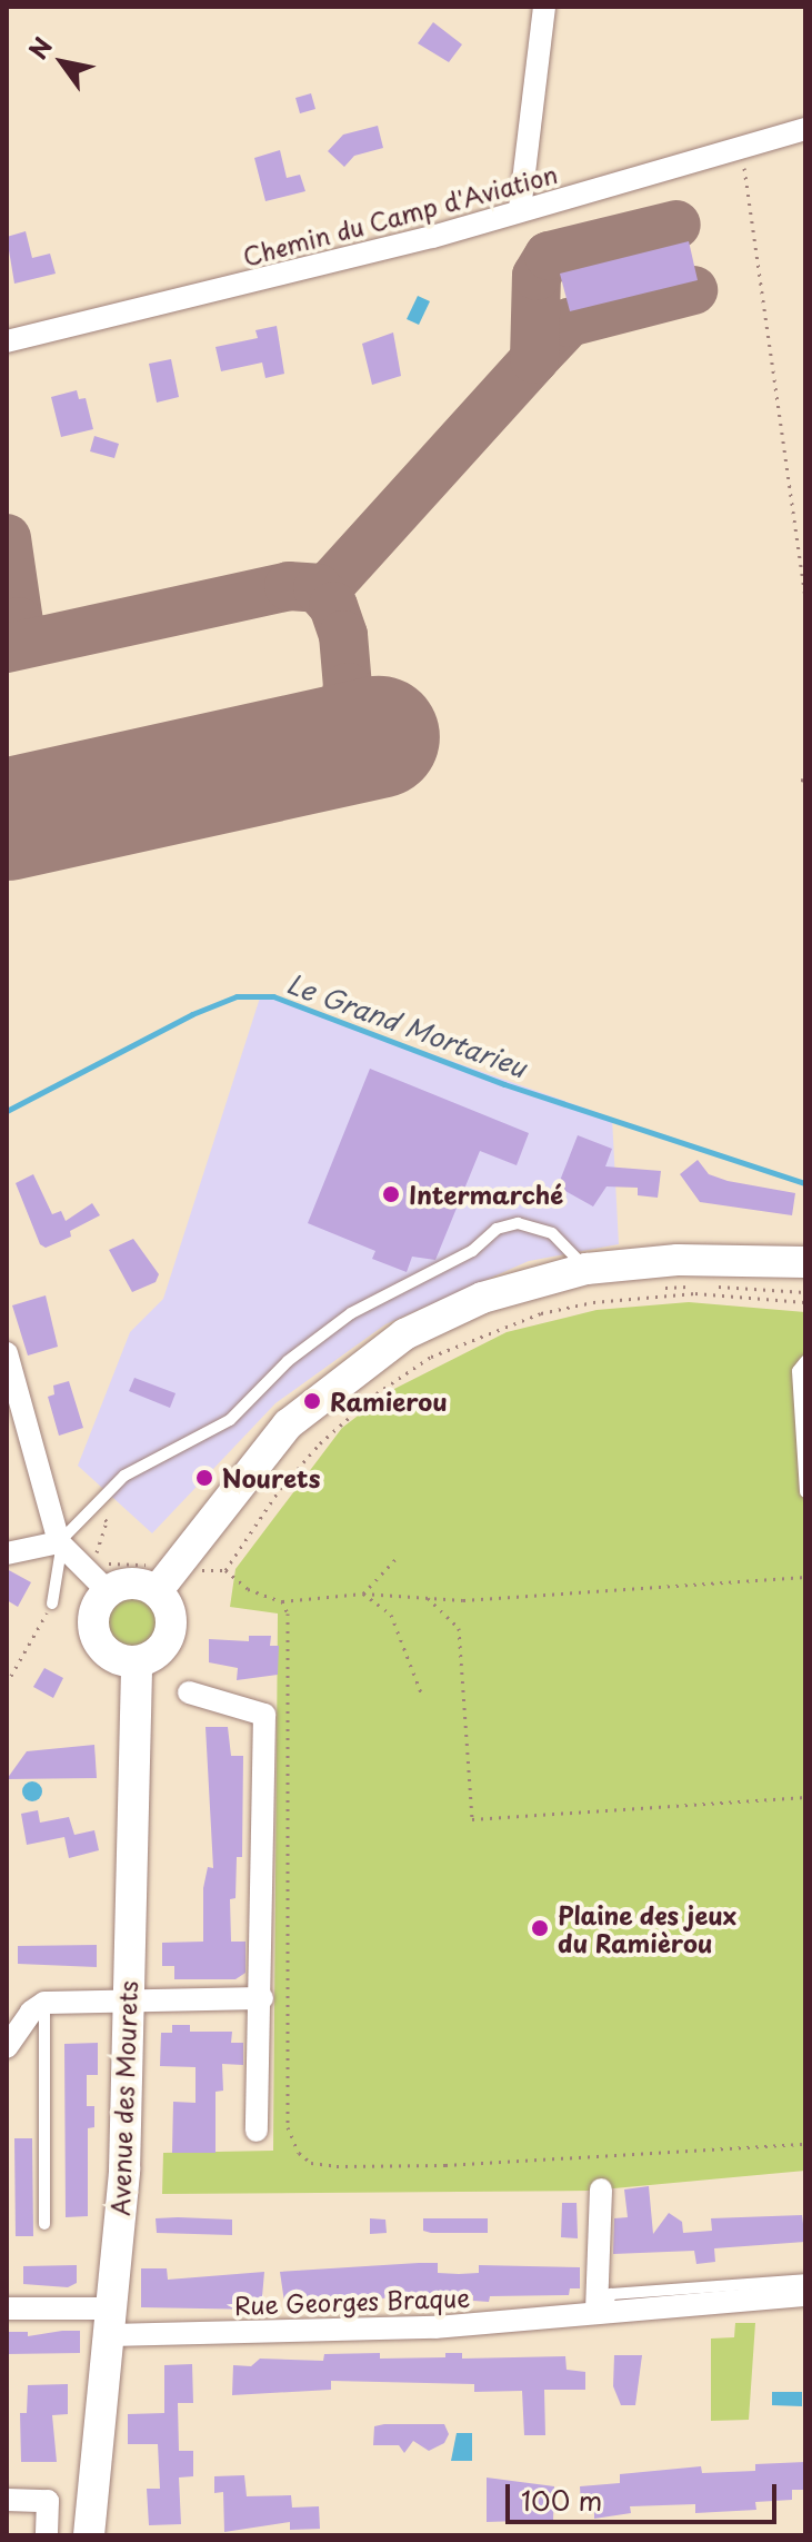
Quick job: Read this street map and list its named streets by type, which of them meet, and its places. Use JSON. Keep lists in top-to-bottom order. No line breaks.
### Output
{"streets":{"main road":["Avenue des Mourets"],"street":["Chemin du Camp d'Aviation","Rue Georges Braque"]},"crossings":[["Avenue des Mourets","Rue Georges Braque"]],"water":["Le Grand Mortarieu"],"places":["Intermarché","Ramierou","Nourets","Plaine des jeux du Ramièrou"],"scale_bar":"100 m","north":"top left"}
